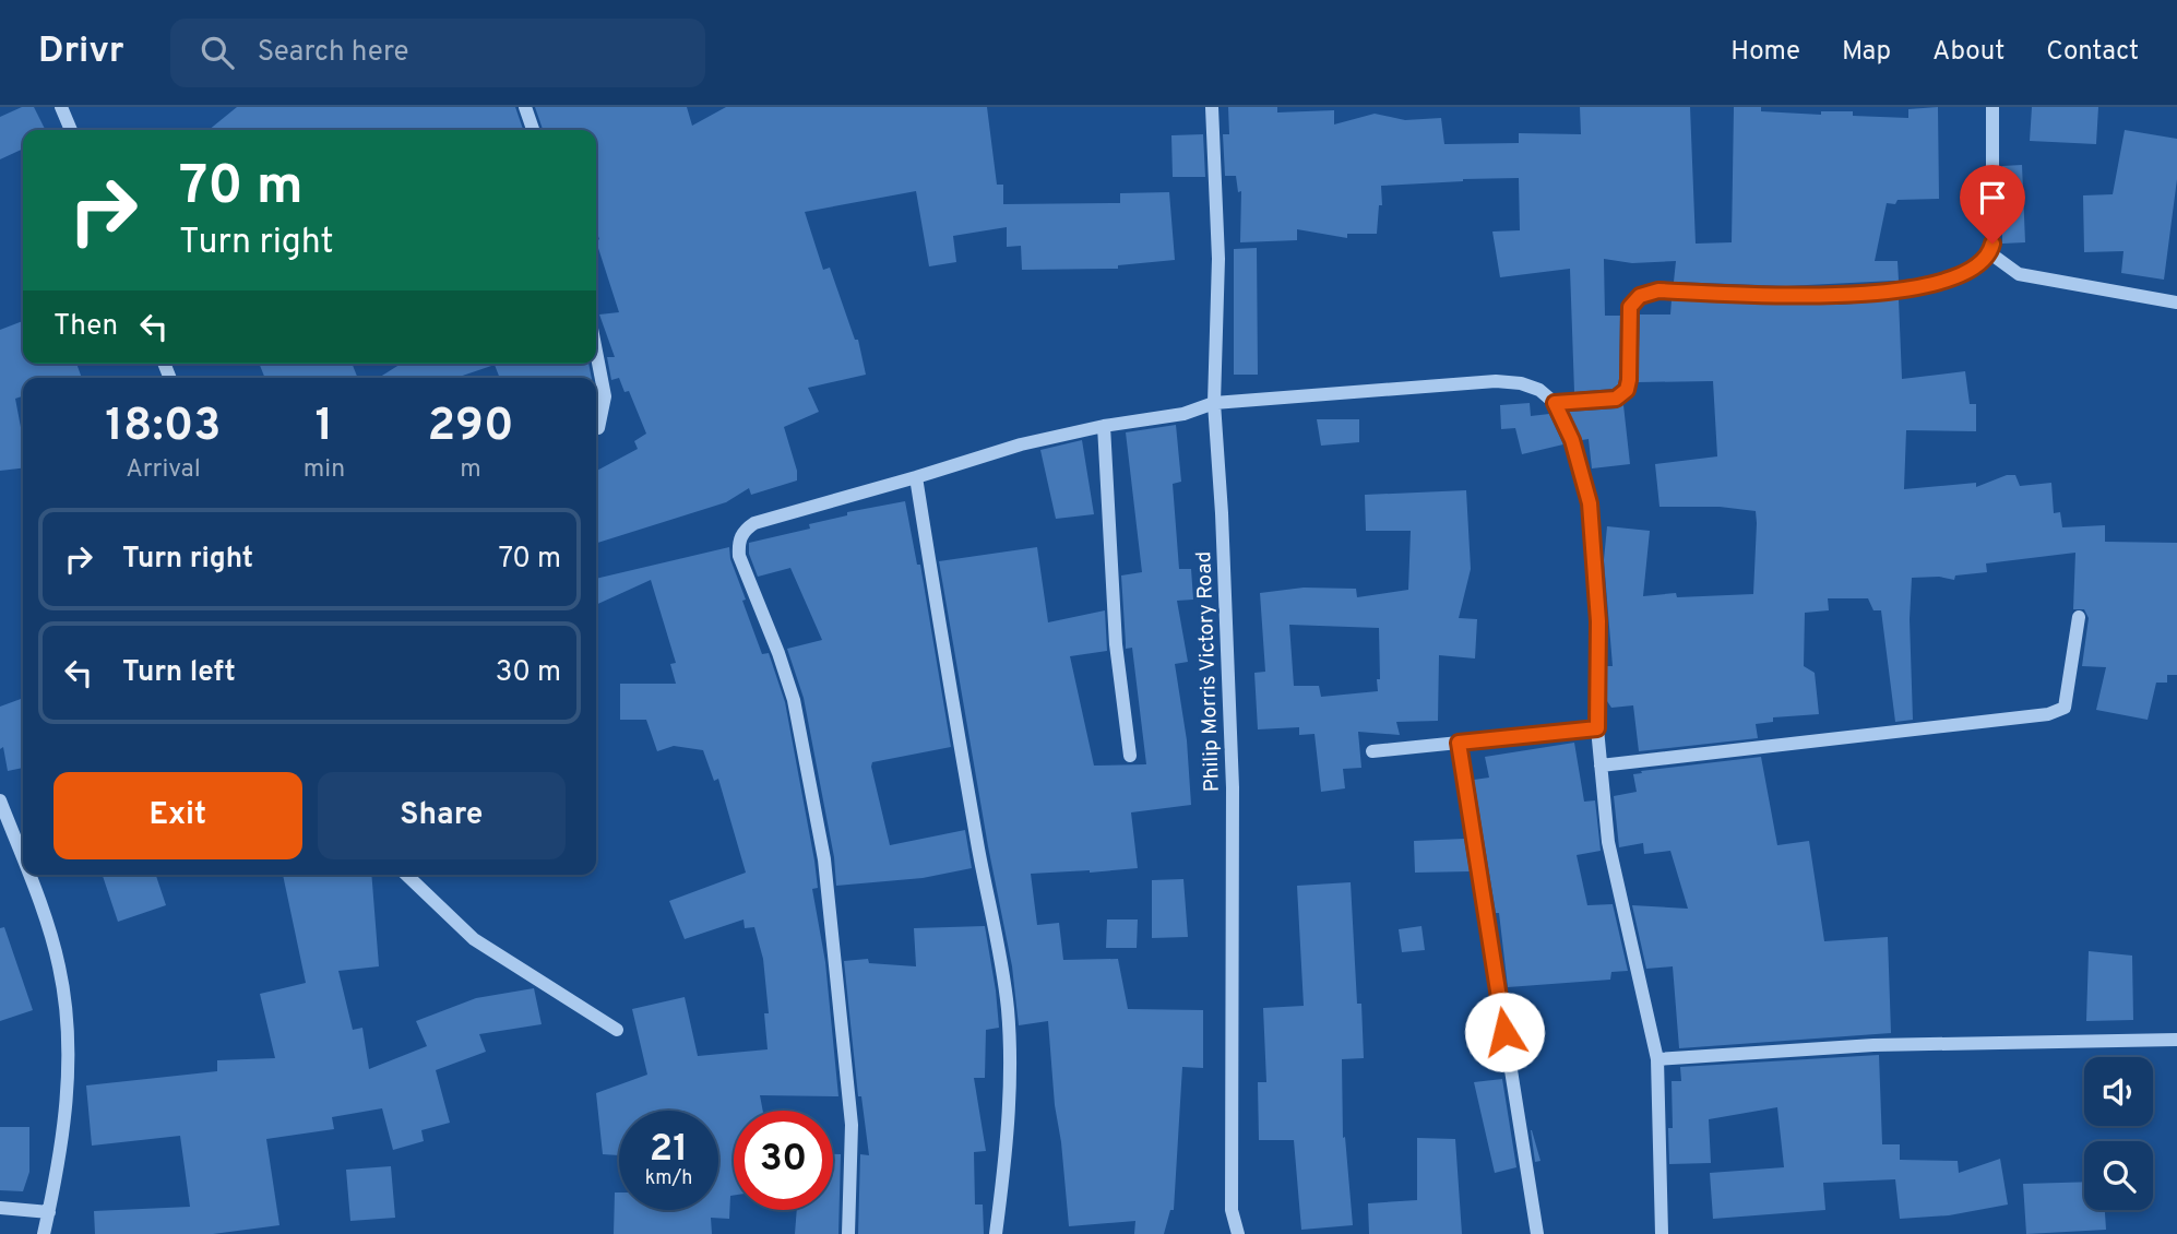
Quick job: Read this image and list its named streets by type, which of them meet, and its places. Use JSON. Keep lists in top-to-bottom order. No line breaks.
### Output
{"streets":{"street":["Philip Morris Victory Road"]},"page":{"header":"Drivr","search":"Search here","nav":["Home","Map","About","Contact"],"turn":["70 m","Turn right"],"then":"Then","eta":["18:03","Arrival","1","min","290","m"],"list":[{"name":"Turn right","value":"70 m"},{"name":"Turn left","value":"30 m"}],"buttons":["Exit","Share"],"speed":"21 km/h","limit":"30"}}
